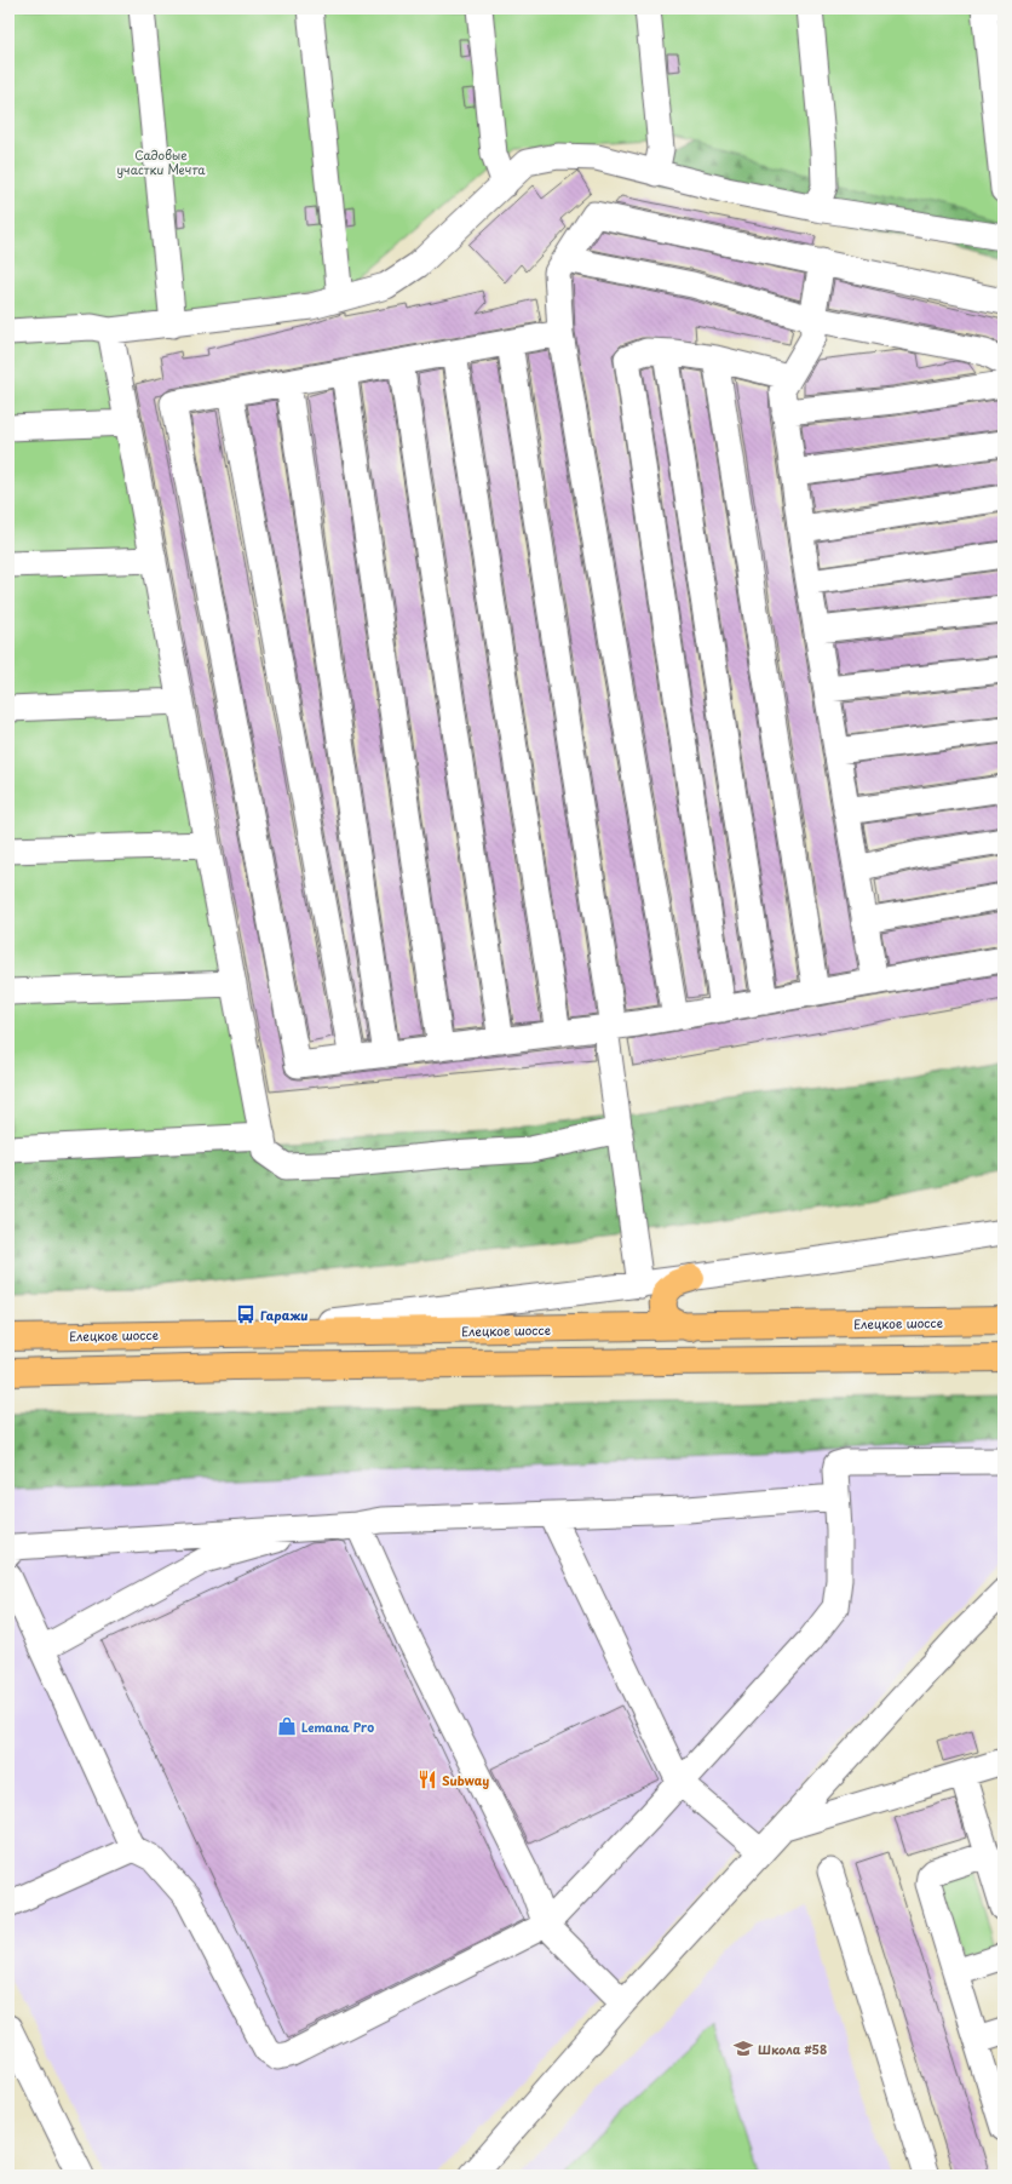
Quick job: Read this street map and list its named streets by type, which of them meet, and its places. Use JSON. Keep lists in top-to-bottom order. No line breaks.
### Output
{"streets":{"main road":["Елецкое шоссе"]},"parks":["Садовые участки Мечта"],"places":{"bus stop":["Гаражи"],"shop":["Lemana Pro"],"restaurant":["Subway"],"school or university":["Школа #58"]}}
